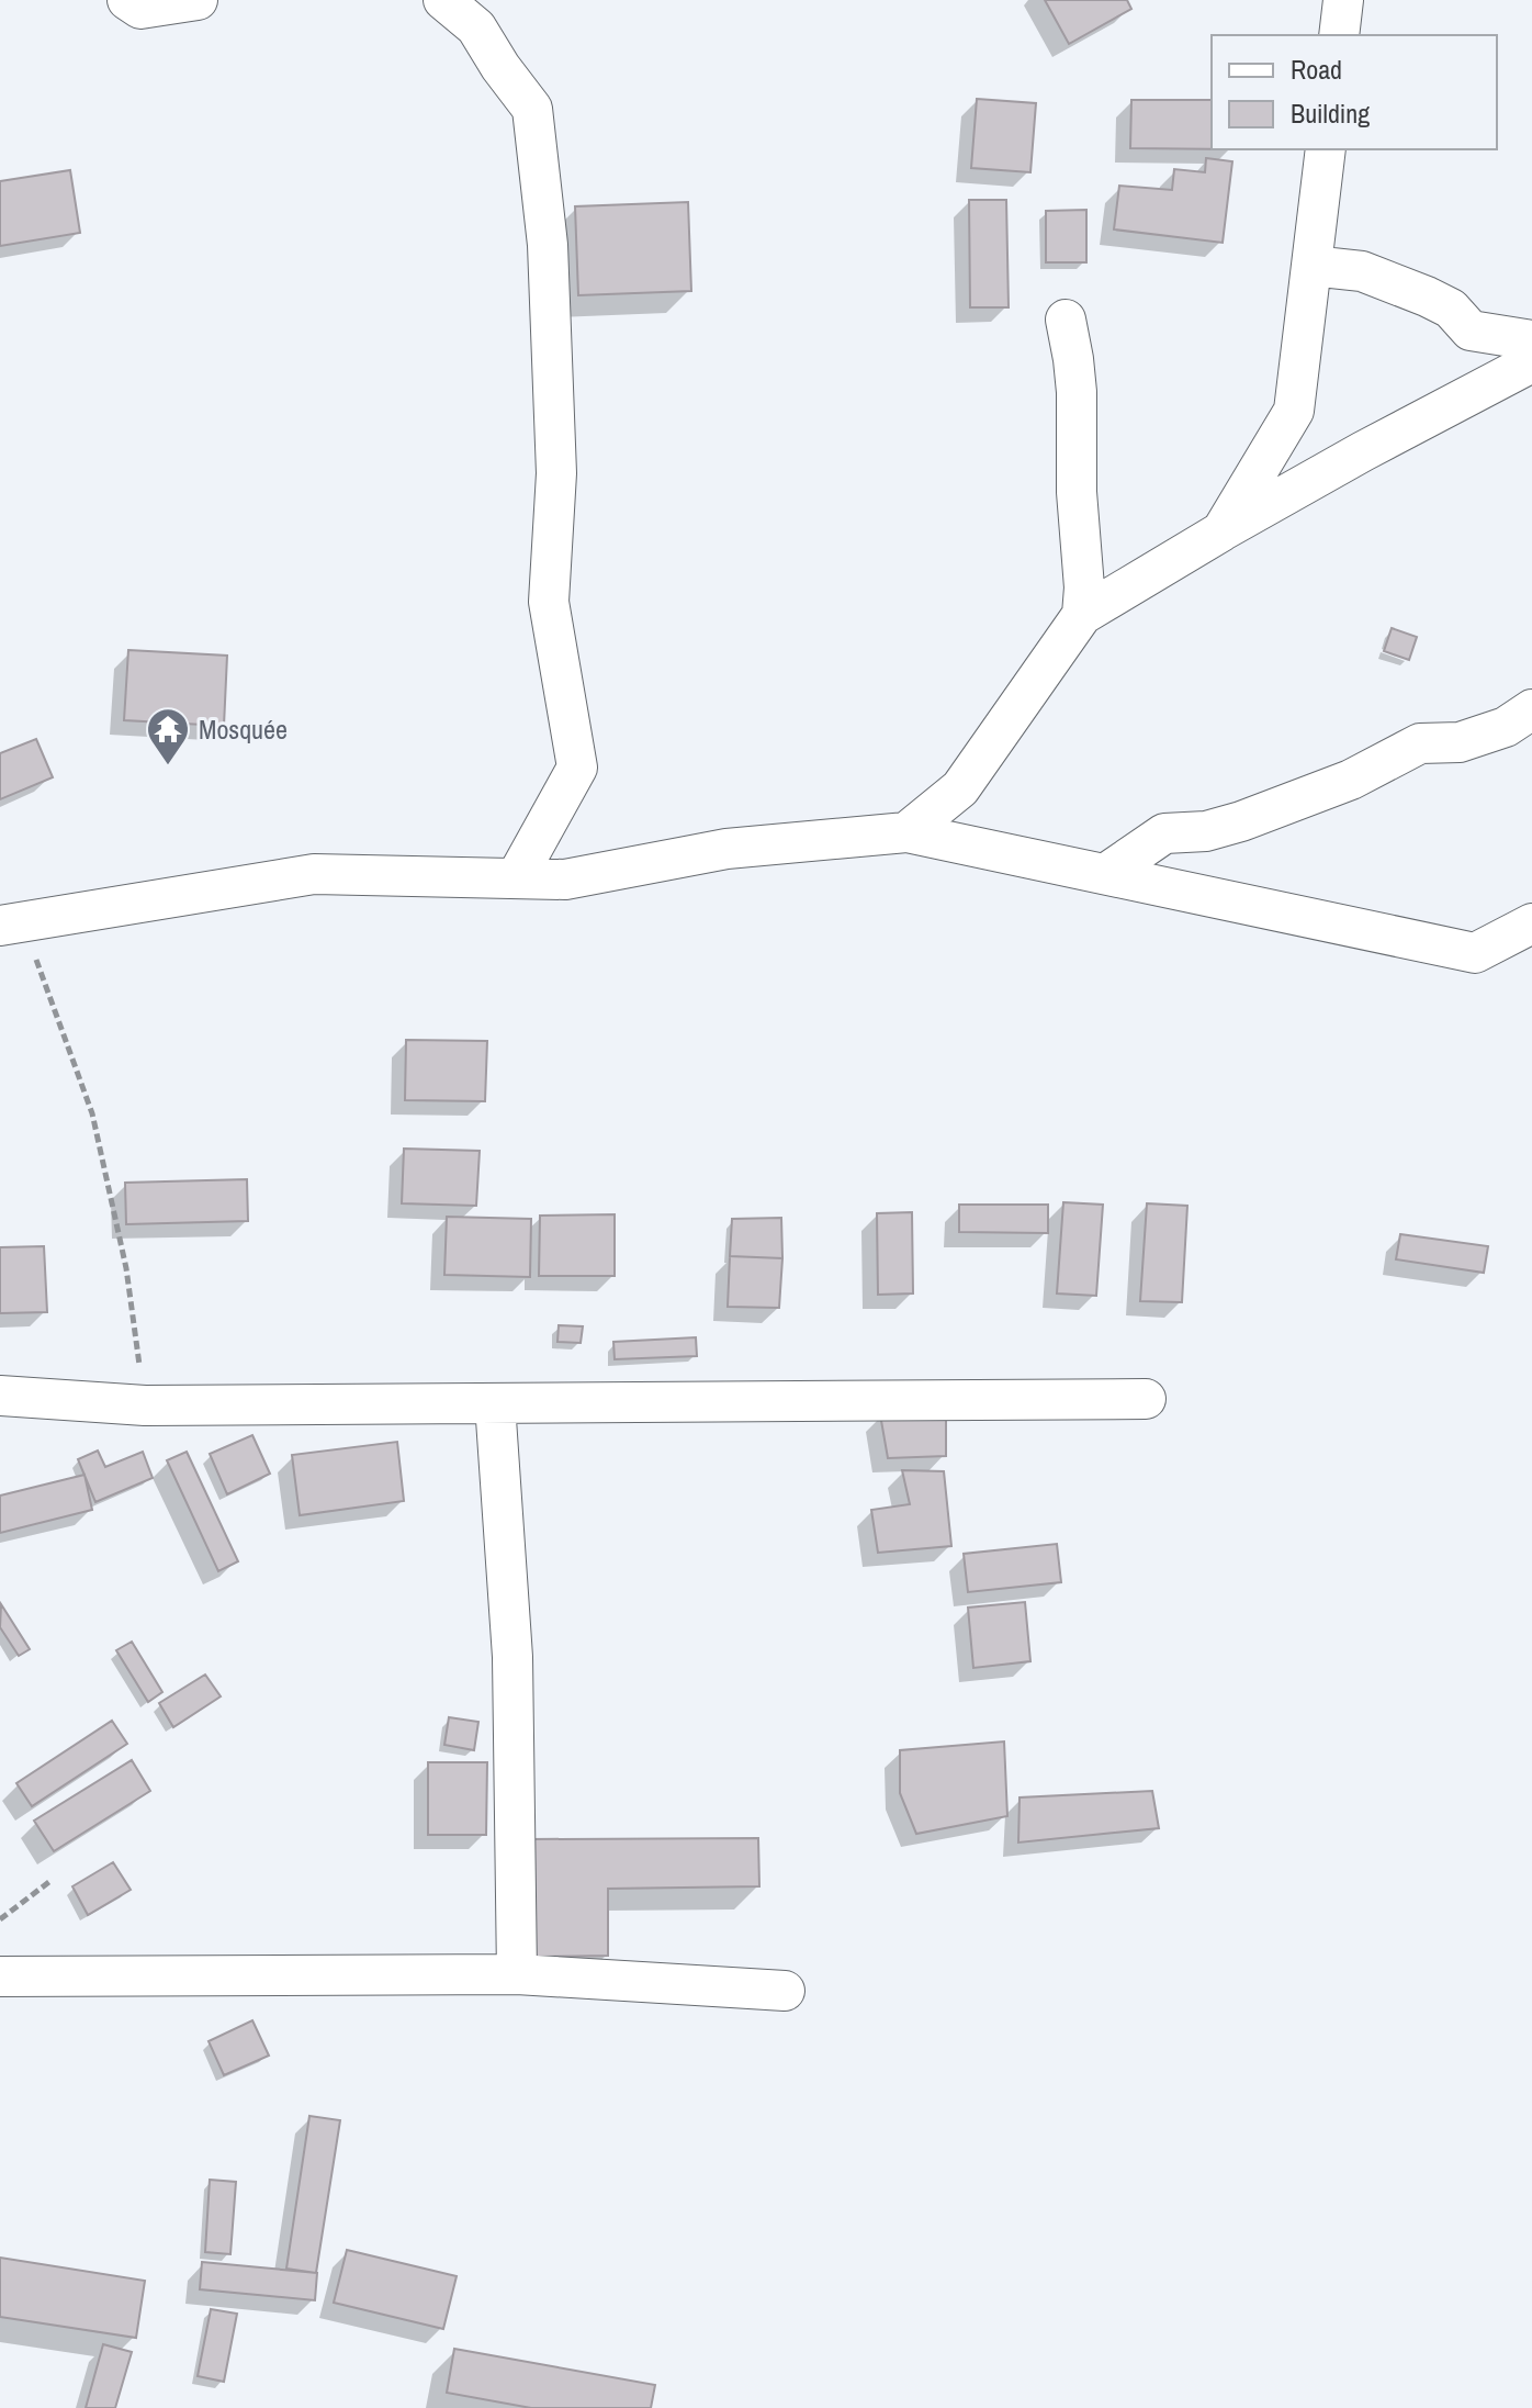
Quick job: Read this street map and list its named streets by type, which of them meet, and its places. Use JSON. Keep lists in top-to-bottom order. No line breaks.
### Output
{"places":{"temple":["Mosquée"]},"legend":["Road","Building"]}
